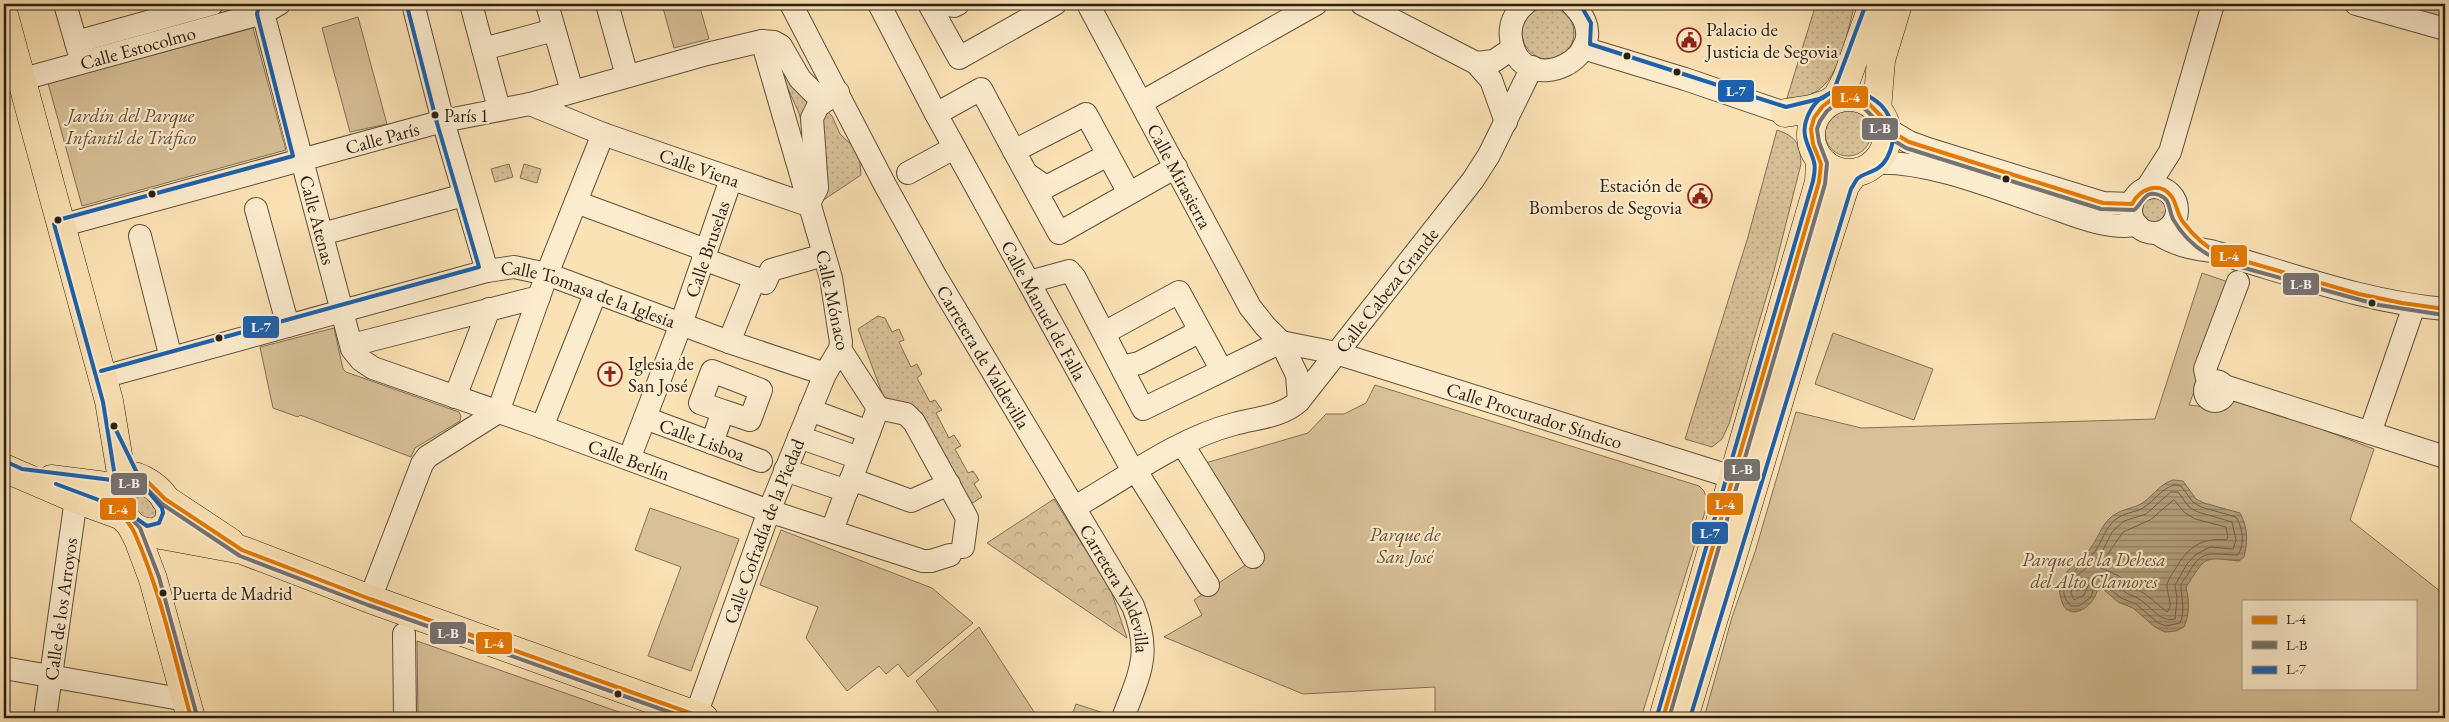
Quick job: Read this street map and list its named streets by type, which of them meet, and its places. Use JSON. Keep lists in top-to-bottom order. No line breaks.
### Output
{"streets":{"street":["Calle Estocolmo","Calle París","Calle Viena","Calle Mirasierra","Calle Atenas","Calle Bruselas","Calle Cabeza Grande","Calle Tomasa de la Iglesia","Calle Mónaco","Calle Manuel de Falla","Carretera de Valdevilla","Calle Procurador Síndico","Calle Lisboa","Calle Berlín","Calle Cofradía de la Piedad","Carretera Valdevilla","Calle de los Arroyos"]},"crossings":[["Calle Estocolmo","Calle Atenas"],["Calle París","Calle Viena"],["Calle París","Calle Atenas"],["Calle París","Calle Mónaco"],["Calle Viena","Calle Bruselas"],["Calle Viena","Calle Mónaco"],["Calle Mirasierra","Calle Cabeza Grande"],["Calle Atenas","Calle Tomasa de la Iglesia"],["Calle Atenas","Calle Berlín"],["Calle Bruselas","Calle Tomasa de la Iglesia"],["Calle Bruselas","Calle Lisboa"],["Calle Bruselas","Calle Berlín"],["Calle Cabeza Grande","Calle Manuel de Falla"],["Calle Cabeza Grande","Carretera de Valdevilla"],["Calle Cabeza Grande","Calle Procurador Síndico"],["Calle Cabeza Grande","Carretera Valdevilla"],["Calle Tomasa de la Iglesia","Calle Berlín"],["Calle Tomasa de la Iglesia","Calle Cofradía de la Piedad"],["Calle Mónaco","Calle Cofradía de la Piedad"],["Carretera de Valdevilla","Carretera Valdevilla"],["Calle Berlín","Calle Cofradía de la Piedad"]],"parks":["Jardín del Parque Infantil de Tráfico","Parque de San José","Parque de la Dehesa del Alto Clamores"],"places":{"public building":["Palacio de Justicia de Segovia","Estación de Bomberos de Segovia"],"other":["París 1","Puerta de Madrid"],"church":["Iglesia de San José"]},"lines":["transit line L-7","transit line L-4","transit line L-B"],"legend":["L-4","L-B","L-7"]}
